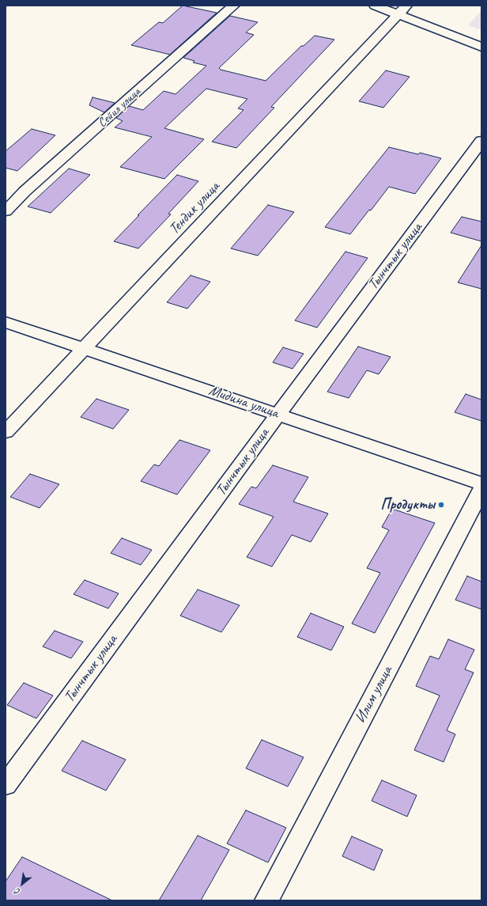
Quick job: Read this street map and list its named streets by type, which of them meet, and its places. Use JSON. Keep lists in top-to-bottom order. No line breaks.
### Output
{"streets":{"street":["Сейил улица","Тендик улица","Тынчтык улица","Мидина улица","Илим улица"]},"crossings":[["Тендик улица","Мидина улица"],["Тынчтык улица","Мидина улица"]],"places":["Продукты"],"north":"bottom left"}
